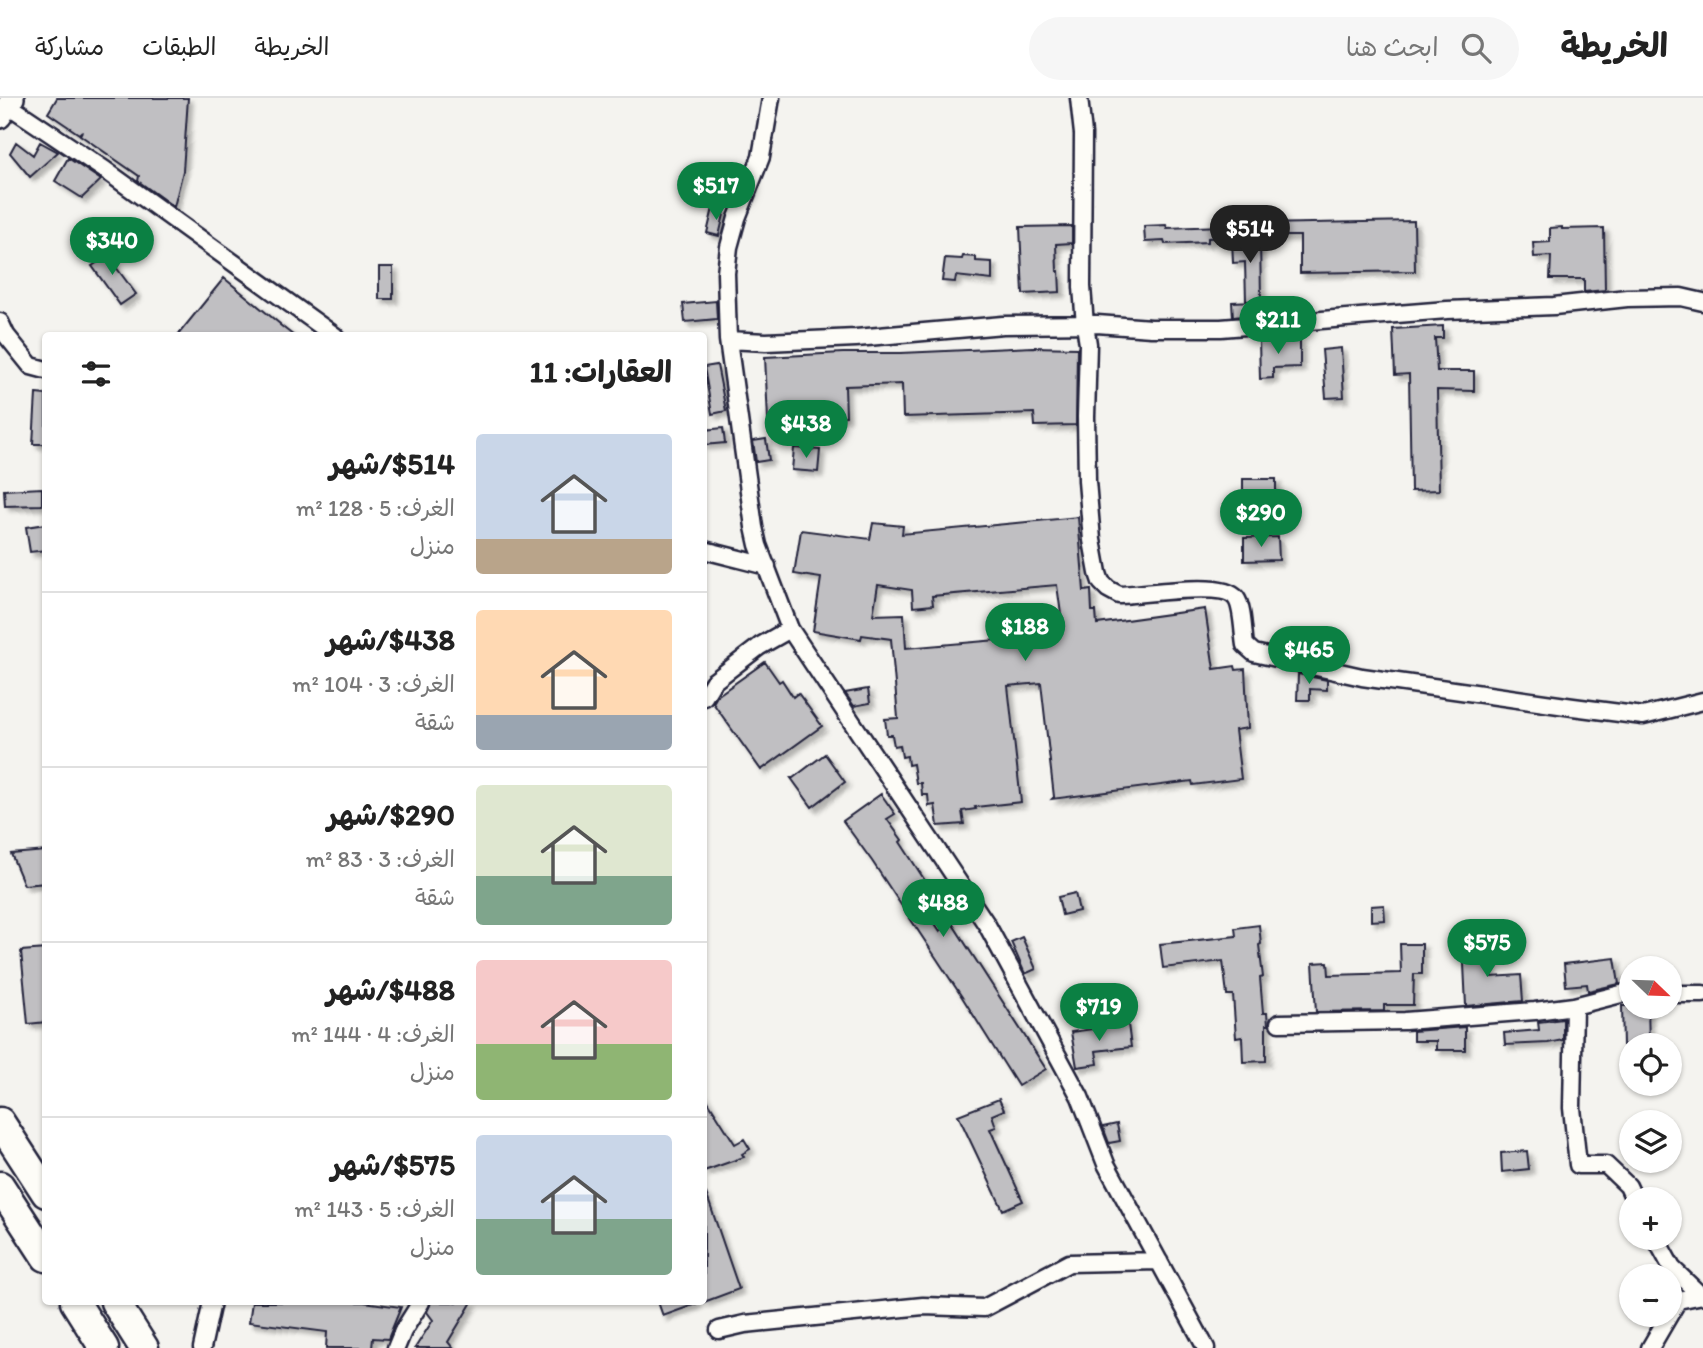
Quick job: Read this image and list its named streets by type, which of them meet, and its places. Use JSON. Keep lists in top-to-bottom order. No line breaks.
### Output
{"north":"bottom right","page":{"header":"الخريطة","search":"ابحث هنا","nav":["الخريطة","الطبقات","مشاركة"],"price":["$517","$514","$340","$211","$438","$290","$188","$465","$488","$575","$719"],"heading":"العقارات: 11","list":[{"name":"$514/شهر","note":"الغرف: 5 · 128 m² · منزل"},{"name":"$438/شهر","note":"الغرف: 3 · 104 m² · شقة"},{"name":"$290/شهر","note":"الغرف: 3 · 83 m² · شقة"},{"name":"$488/شهر","note":"الغرف: 4 · 144 m² · منزل"},{"name":"$575/شهر","note":"الغرف: 5 · 143 m² · منزل"}],"map_buttons":["+","−"]}}
